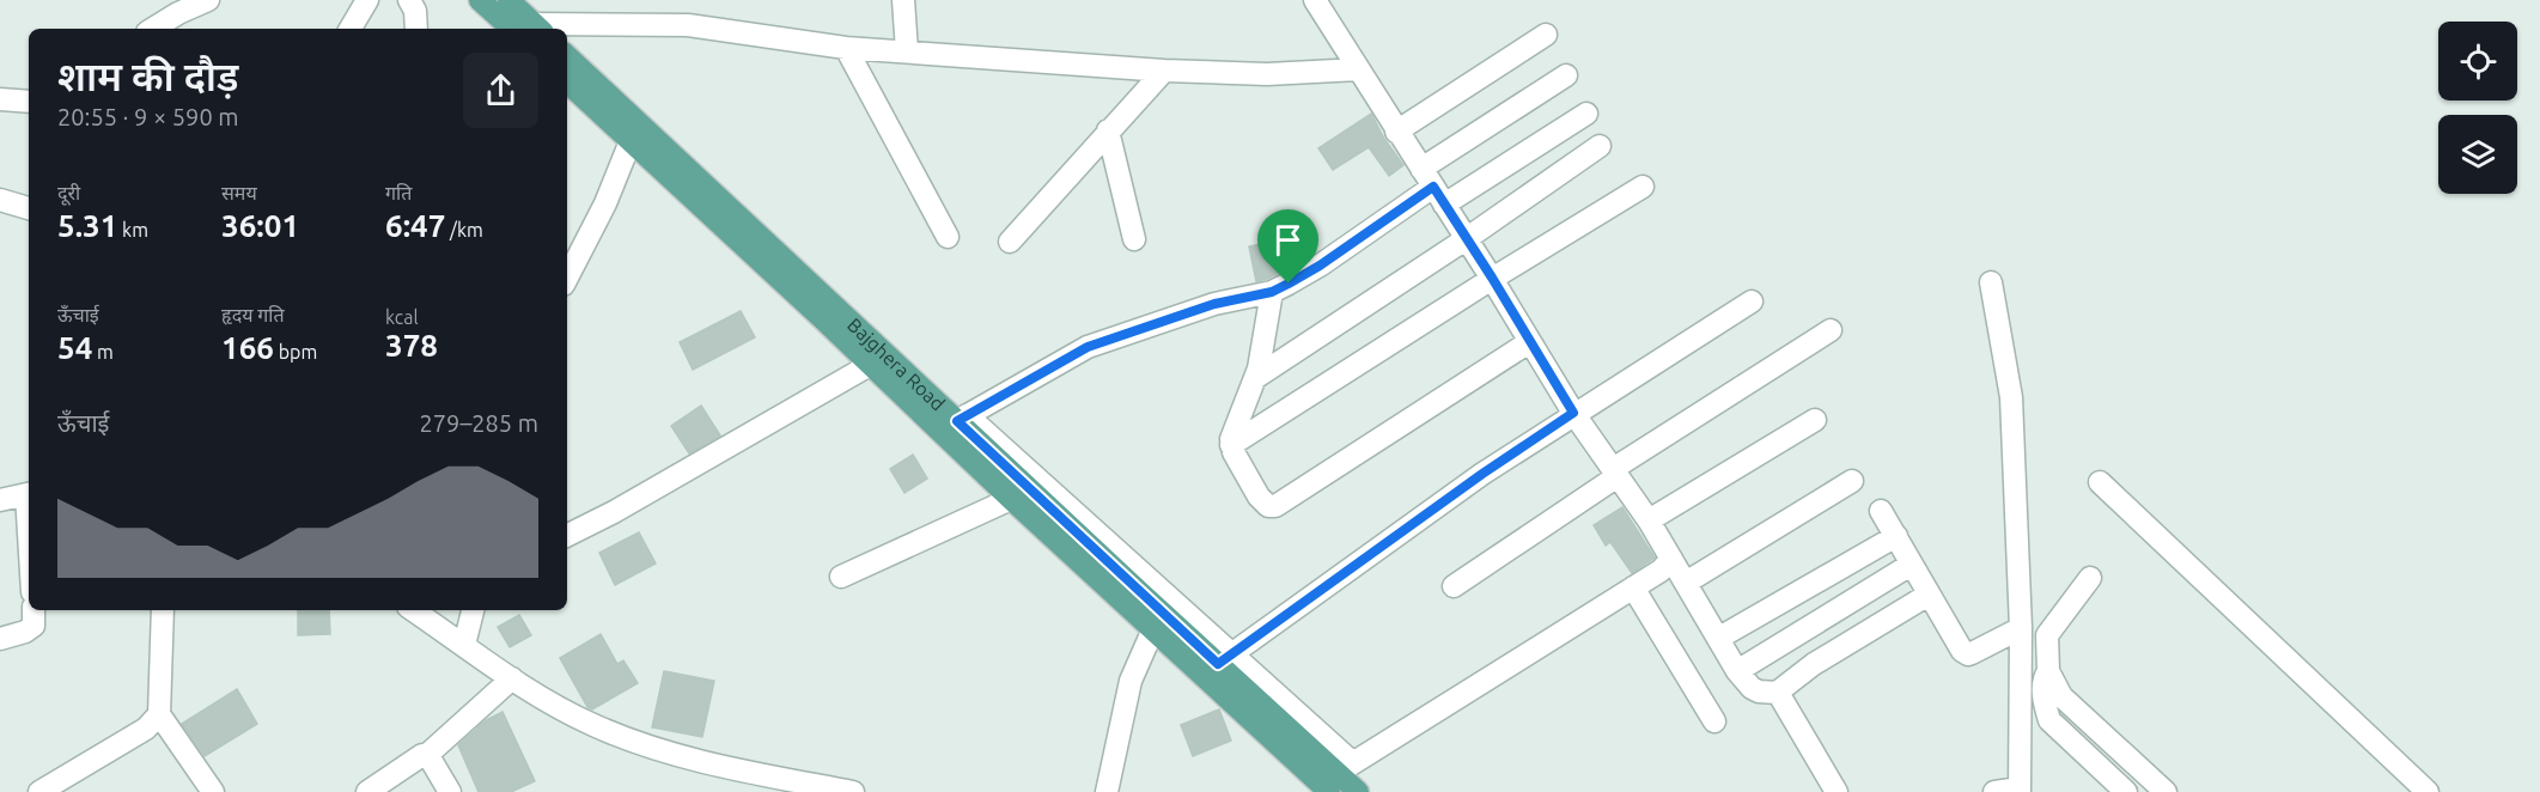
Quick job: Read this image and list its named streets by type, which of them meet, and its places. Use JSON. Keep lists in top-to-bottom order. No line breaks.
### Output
{"streets":{"main road":["Bajghera Road"]},"page":{"heading":["शाम की दौड़","20:55 · 9 × 590 m"],"stats":[["दूरी","5.31 km"],["समय","36:01"],["गति","6:47 /km"],["ऊँचाई","54 m"],["हृदय गति","166 bpm"],["kcal","378"]],"chart":["ऊँचाई","279–285 m"]}}
